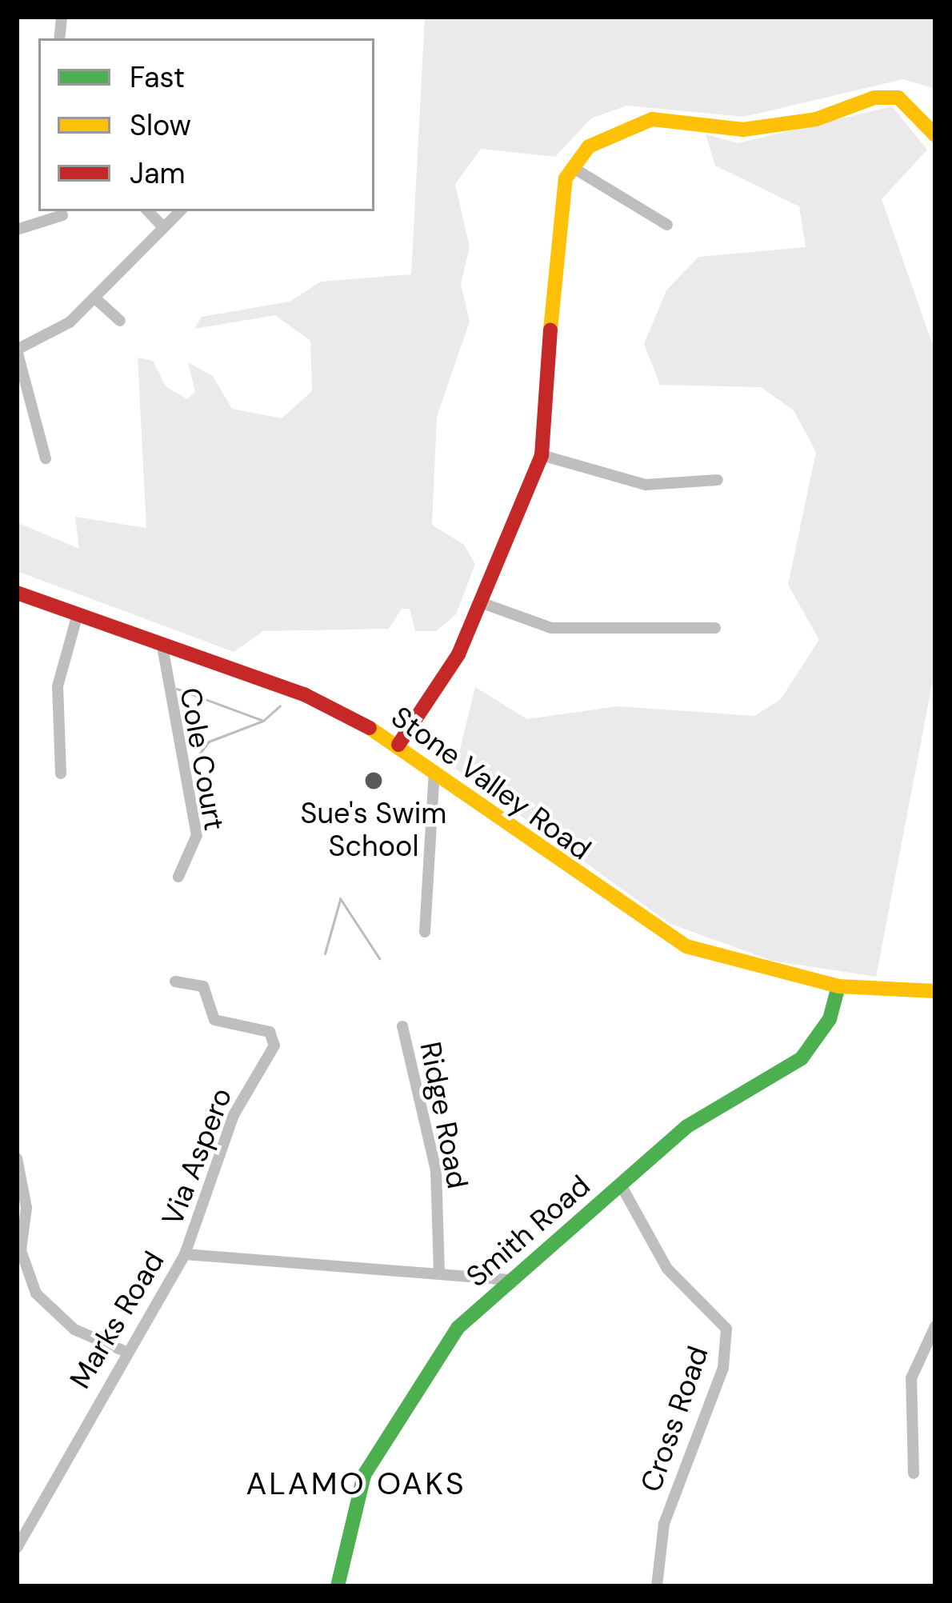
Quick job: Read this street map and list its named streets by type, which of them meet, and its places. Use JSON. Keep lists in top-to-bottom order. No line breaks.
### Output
{"streets":{"street":["Cole Court","Stone Valley Road","Ridge Road","Via Aspero","Smith Road","Marks Road","Cross Road"]},"crossings":[["Cole Court","Stone Valley Road"],["Stone Valley Road","Smith Road"],["Ridge Road","Marks Road"],["Via Aspero","Marks Road"],["Smith Road","Marks Road"],["Smith Road","Cross Road"]],"districts":["ALAMO OAKS"],"places":["Sue's Swim School"],"legend":["Fast","Slow","Jam"]}
